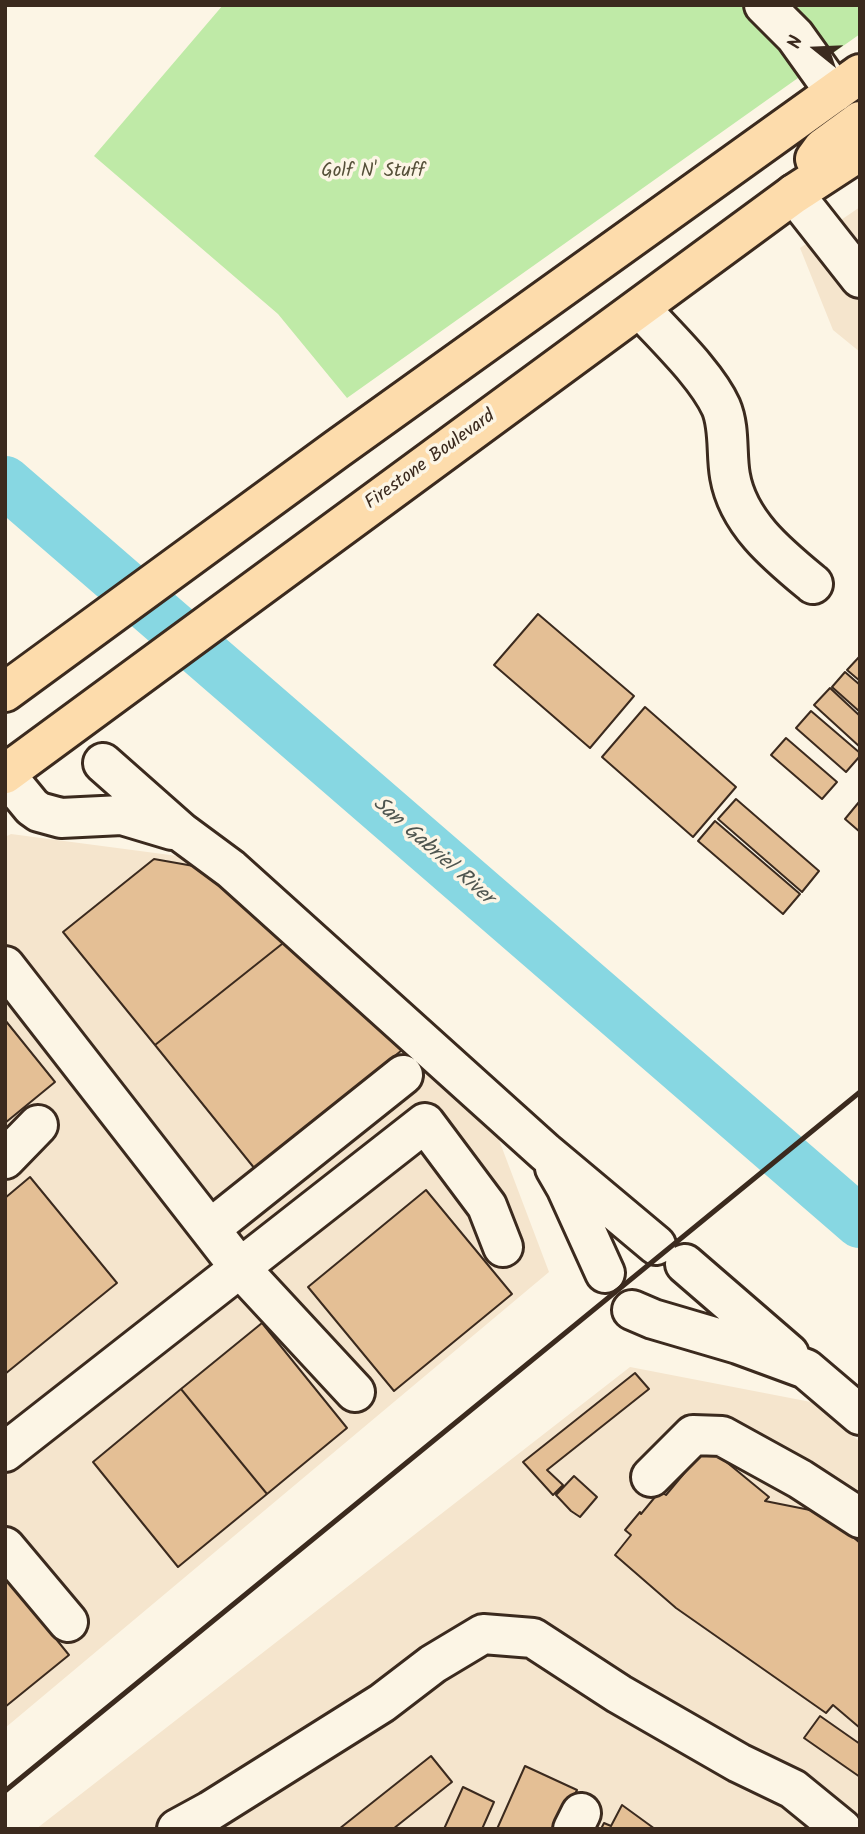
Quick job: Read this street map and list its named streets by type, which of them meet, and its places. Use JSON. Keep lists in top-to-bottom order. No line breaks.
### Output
{"streets":{"main road":["Firestone Boulevard"]},"water":["San Gabriel River"],"parks":["Golf N' Stuff"],"north":"left"}
